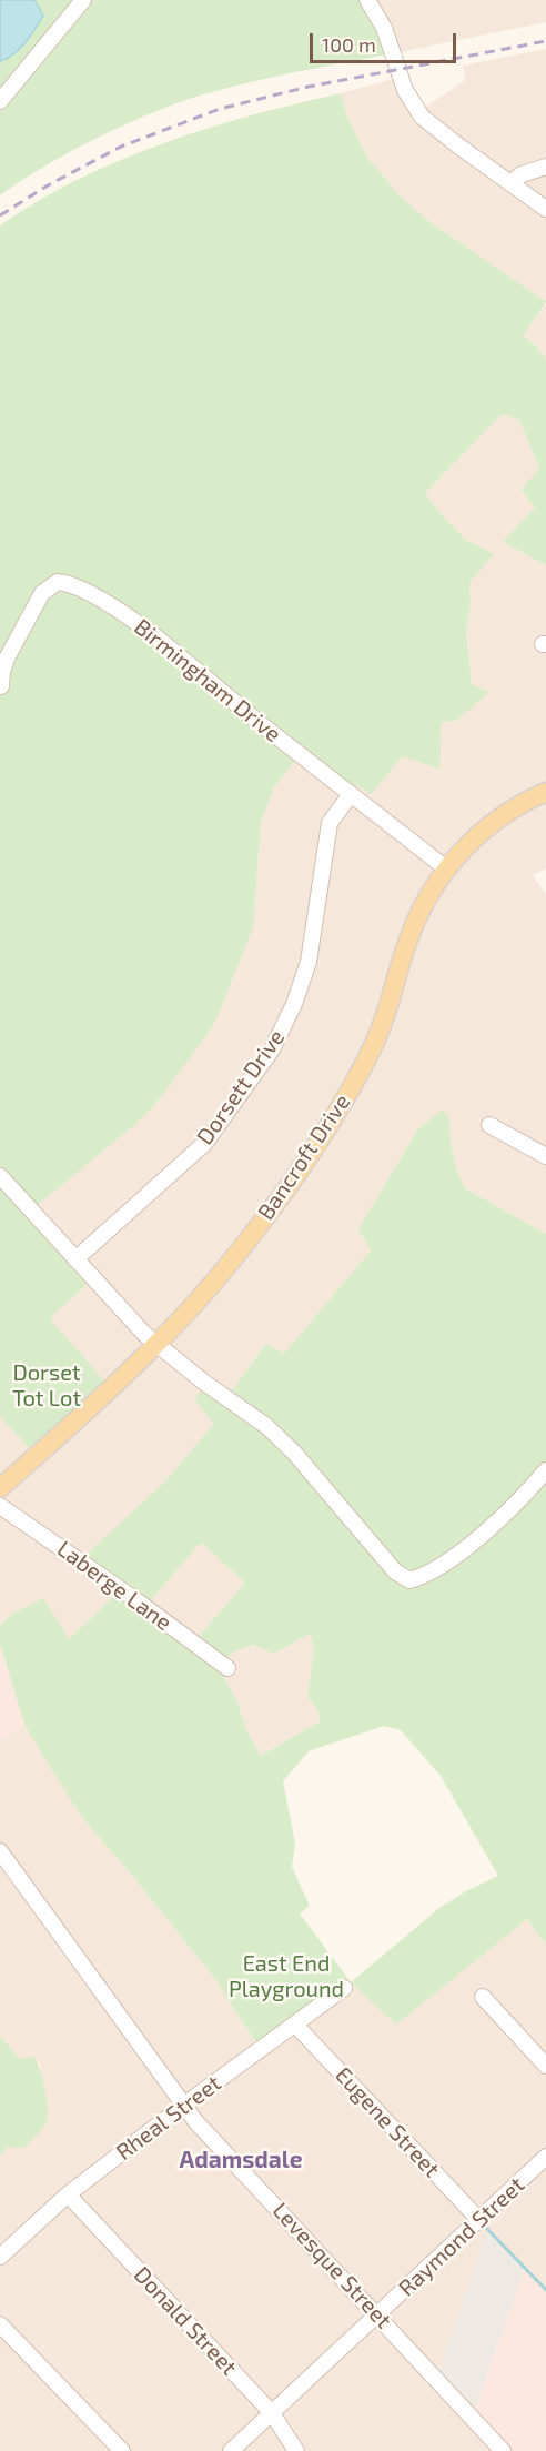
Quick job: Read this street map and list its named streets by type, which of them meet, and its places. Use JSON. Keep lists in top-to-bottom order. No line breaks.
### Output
{"streets":{"main road":["Bancroft Drive"],"street":["Birmingham Drive","Dorsett Drive","Laberge Lane","Rheal Street","Eugene Street","Raymond Street","Levesque Street","Donald Street"]},"crossings":[["Birmingham Drive","Dorsett Drive"],["Birmingham Drive","Bancroft Drive"],["Rheal Street","Eugene Street"],["Rheal Street","Levesque Street"],["Rheal Street","Donald Street"],["Eugene Street","Raymond Street"],["Raymond Street","Levesque Street"],["Raymond Street","Donald Street"]],"districts":["Adamsdale"],"parks":["Dorset Tot Lot","East End Playground"],"scale_bar":"100 m"}
